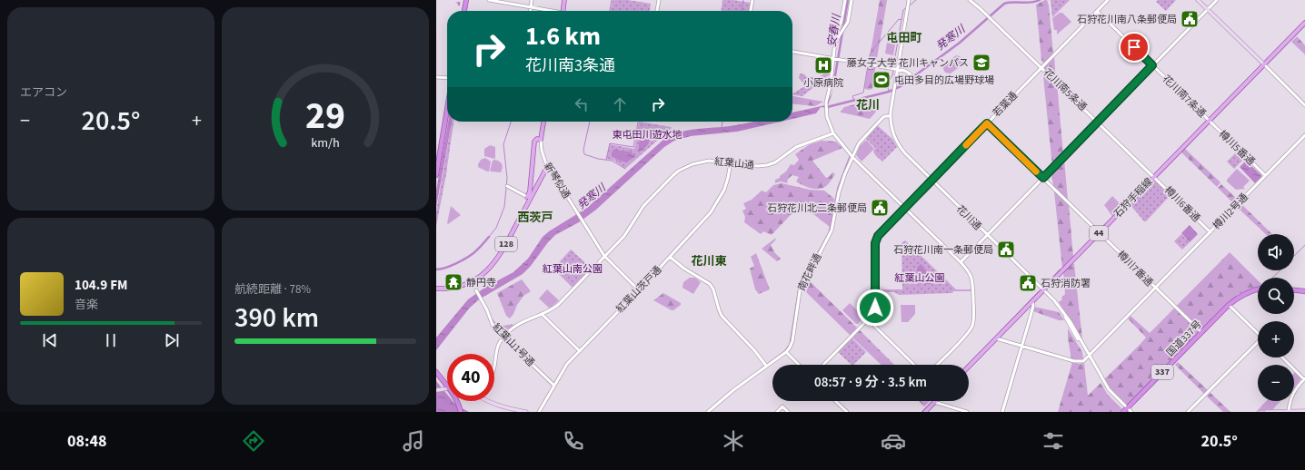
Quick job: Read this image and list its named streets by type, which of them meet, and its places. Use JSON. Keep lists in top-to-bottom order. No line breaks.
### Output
{"streets":{"highway":["国道337号","337"],"main road":["石狩手稲線","44","128"],"street":["花川南5条通","花川南7条通","若葉通","樽川5番通","紅葉山通","新琴似通","樽川6番通","樽川2号通","花川通","樽川7番通","南花畔通","紅葉山茨戸通","紅葉山1号通"]},"crossings":[["花川南5条通","若葉通"],["花川南5条通","石狩手稲線"],["花川南5条通","樽川6番通"],["花川南7条通","若葉通"],["花川南7条通","樽川5番通"],["花川南7条通","石狩手稲線"],["若葉通","花川通"],["若葉通","樽川7番通"],["樽川5番通","石狩手稲線"],["樽川5番通","樽川2号通"],["紅葉山通","新琴似通"],["紅葉山通","紅葉山茨戸通"],["紅葉山通","紅葉山1号通"],["新琴似通","128"],["新琴似通","紅葉山茨戸通"],["石狩手稲線","樽川6番通"],["石狩手稲線","花川通"],["石狩手稲線","樽川7番通"],["樽川6番通","樽川2号通"],["樽川2号通","花川通"],["樽川2号通","樽川7番通"],["花川通","南花畔通"],["花川通","国道337号"],["樽川7番通","国道337号"],["紅葉山茨戸通","紅葉山1号通"]],"districts":["屯田町","花川","西茨戸","花川東"],"water":["安春川","発寒川"],"parks":["東屯田川遊水地","紅葉山南公園","紅葉山公園"],"places":{"public building":["石狩花川南八条郵便局","石狩花川北二条郵便局","石狩花川南一条郵便局","石狩消防署"],"school or university":["藤女子大学 花川キャンパス"],"hospital":["小原病院"],"sports":["屯田多目的広場野球場"],"temple":["静円寺"]},"page":{"tile":["エアコン",["航続距離 · 78%","390 km"]],"turn":["1.6 km","花川南3条通"],"heat":["−","20.5°","+"],"map_buttons":["+","−"],"song":["104.9 FM","音楽"],"limit":"40","trip":"08:57 · 9 分 · 3.5 km","tabs":["08:48","20.5°"],"gauge":["29","km/h"]}}
